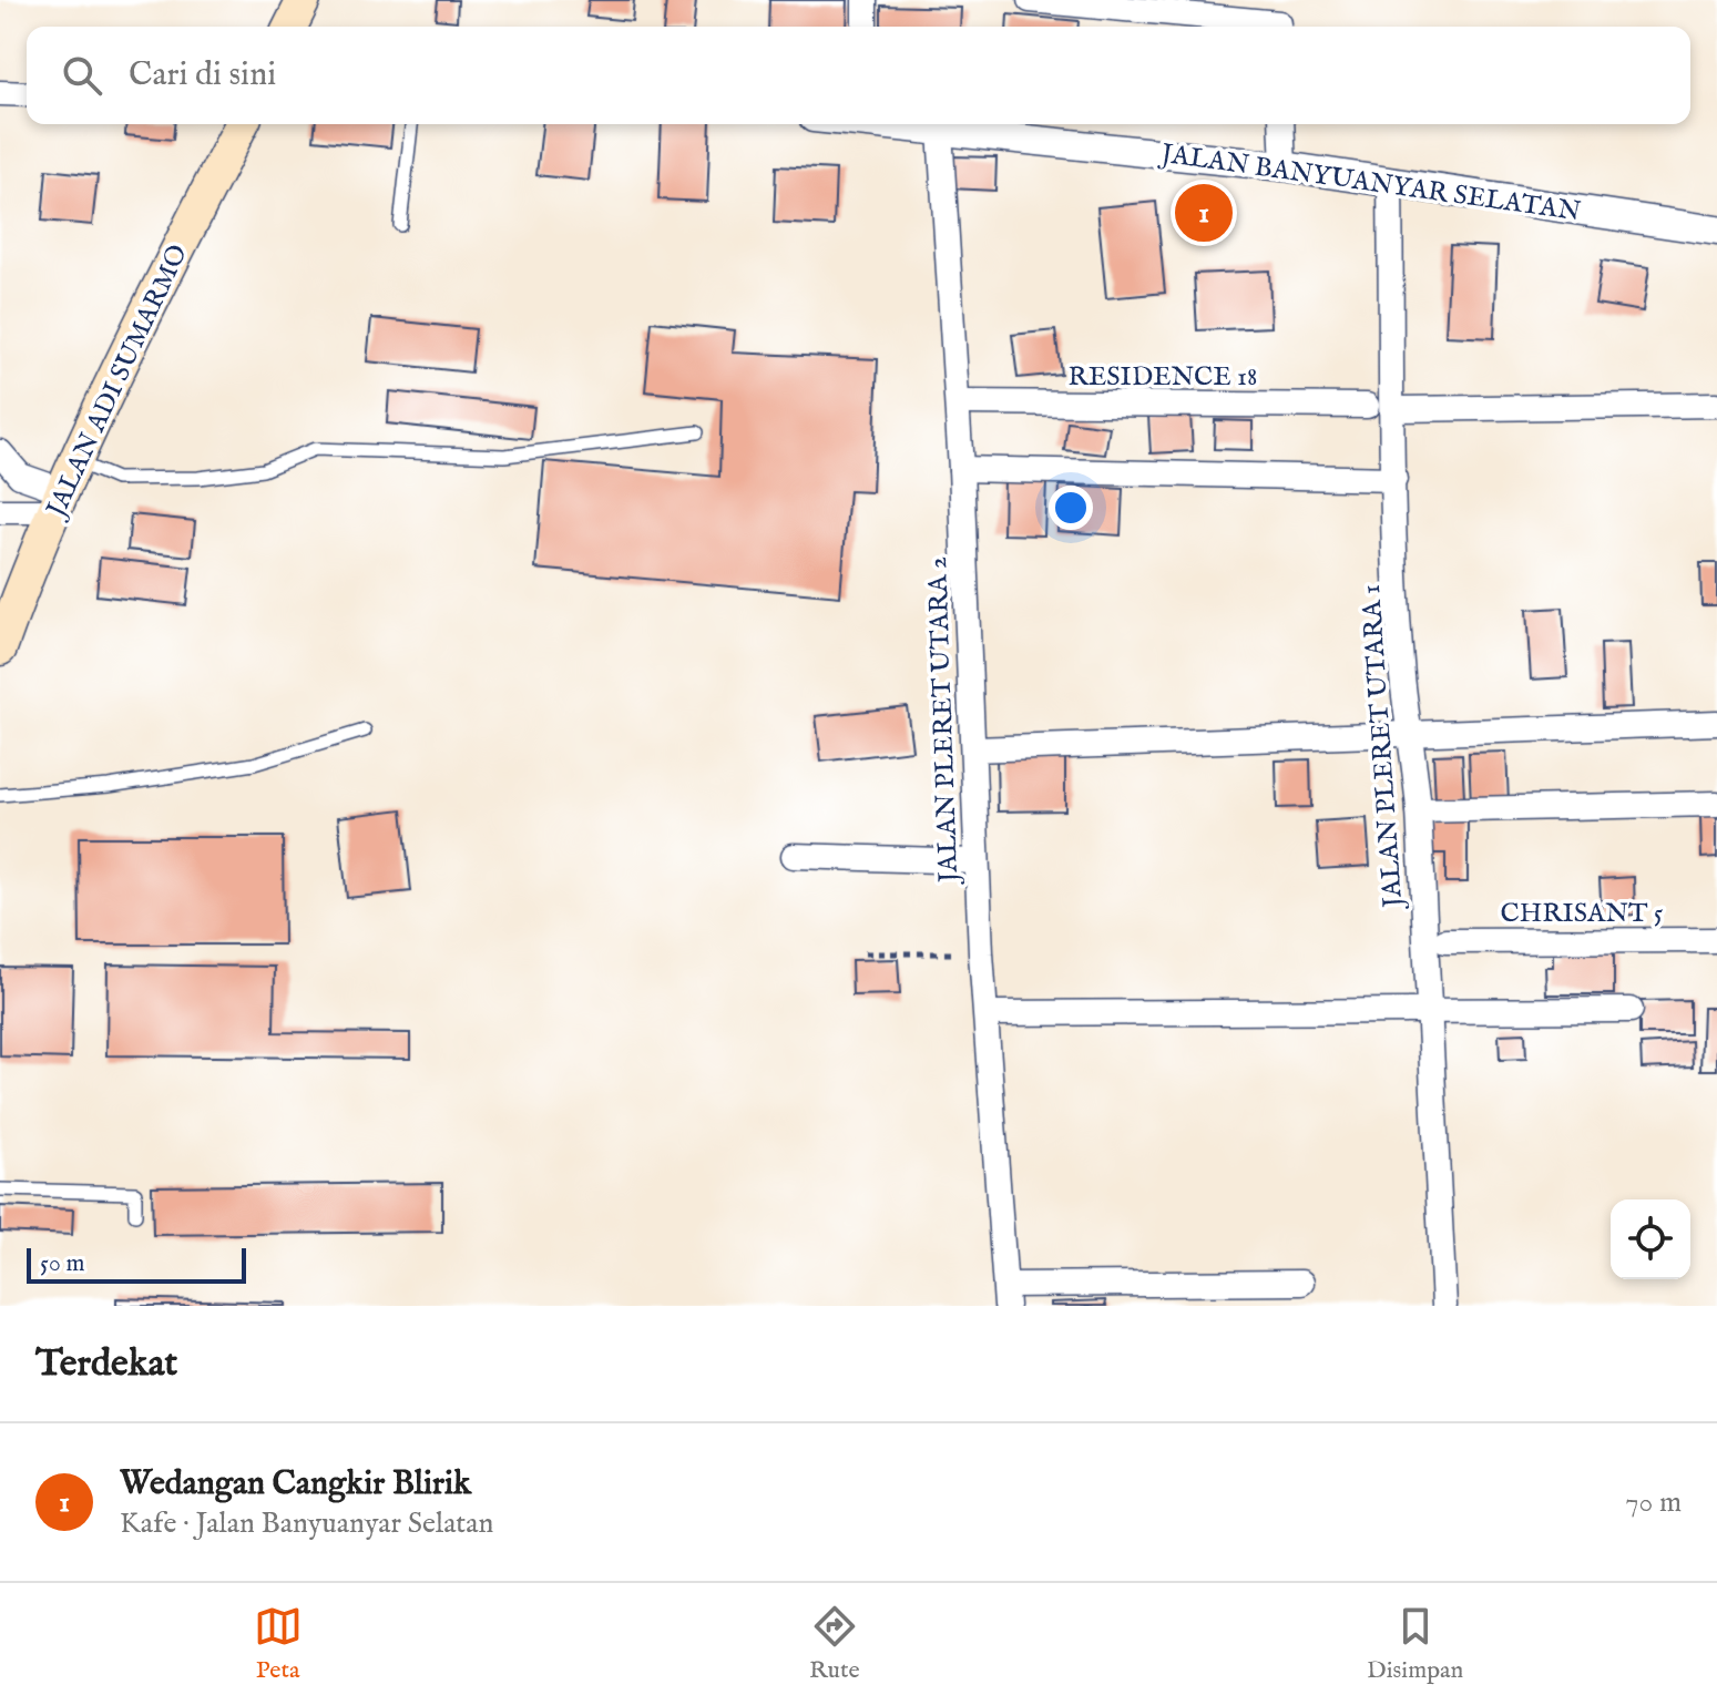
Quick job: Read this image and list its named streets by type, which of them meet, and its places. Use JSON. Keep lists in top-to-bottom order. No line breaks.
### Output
{"streets":{"main road":["JALAN ADI SUMARMO"],"street":["JALAN BANYUANYAR SELATAN","RESIDENCE 18","JALAN PLERET UTARA 2","JALAN PLERET UTARA 1","CHRISANT 5"]},"crossings":[["JALAN BANYUANYAR SELATAN","JALAN PLERET UTARA 2"],["JALAN BANYUANYAR SELATAN","JALAN PLERET UTARA 1"],["RESIDENCE 18","JALAN PLERET UTARA 2"]],"scale_bar":"50 m","page":{"search":"Cari di sini","pins":"1","scale":"50 m","heading":"Terdekat","list":[{"mark":"1","name":"Wedangan Cangkir Blirik","note":"Kafe · Jalan Banyuanyar Selatan","value":"70 m"}],"nav":["Peta","Rute","Disimpan"]}}
